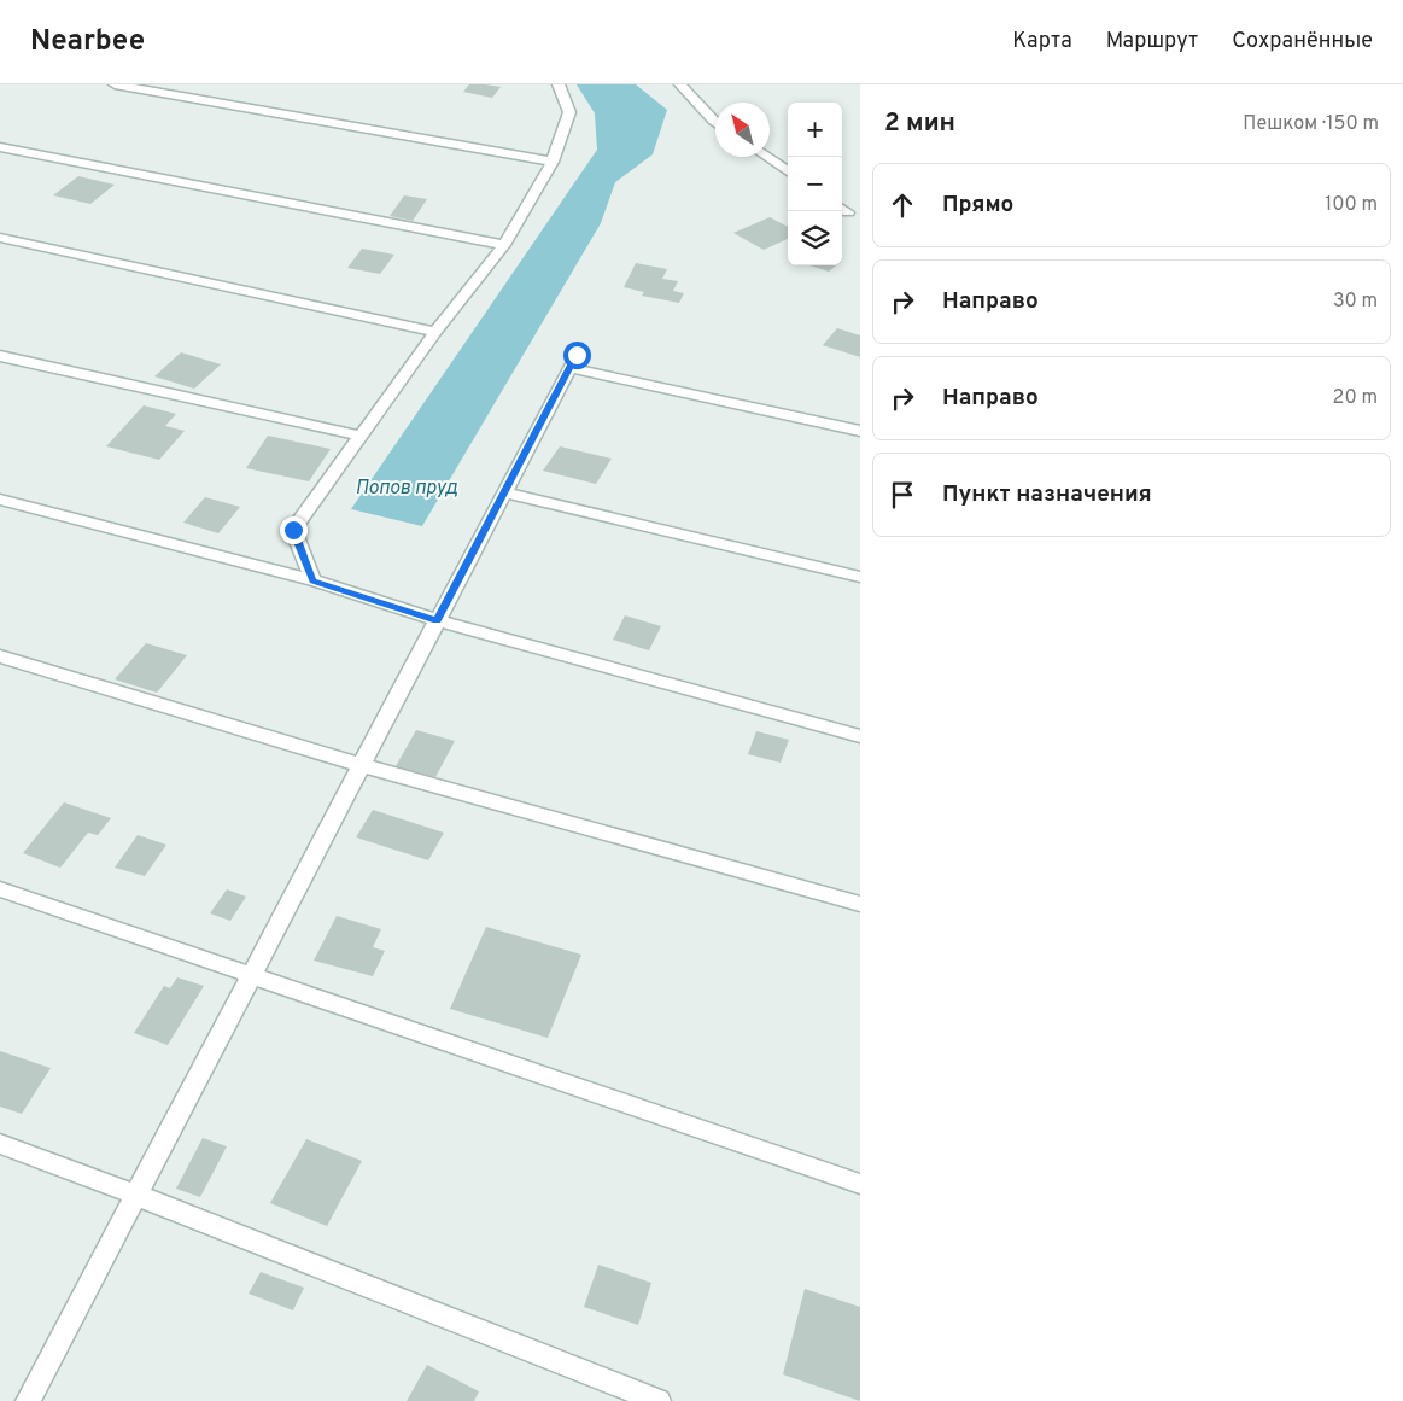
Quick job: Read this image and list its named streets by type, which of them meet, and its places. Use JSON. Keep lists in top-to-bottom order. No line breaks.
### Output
{"water":["Попов пруд"],"north":"top left","page":{"header":"Nearbee","nav":["Карта","Маршрут","Сохранённые"],"heading":["2 мин","Пешком · 150 m"],"map_buttons":["+","−"],"list":[["Прямо","100 m"],["Направо","30 m"],["Направо","20 m"],"Пункт назначения"]}}
